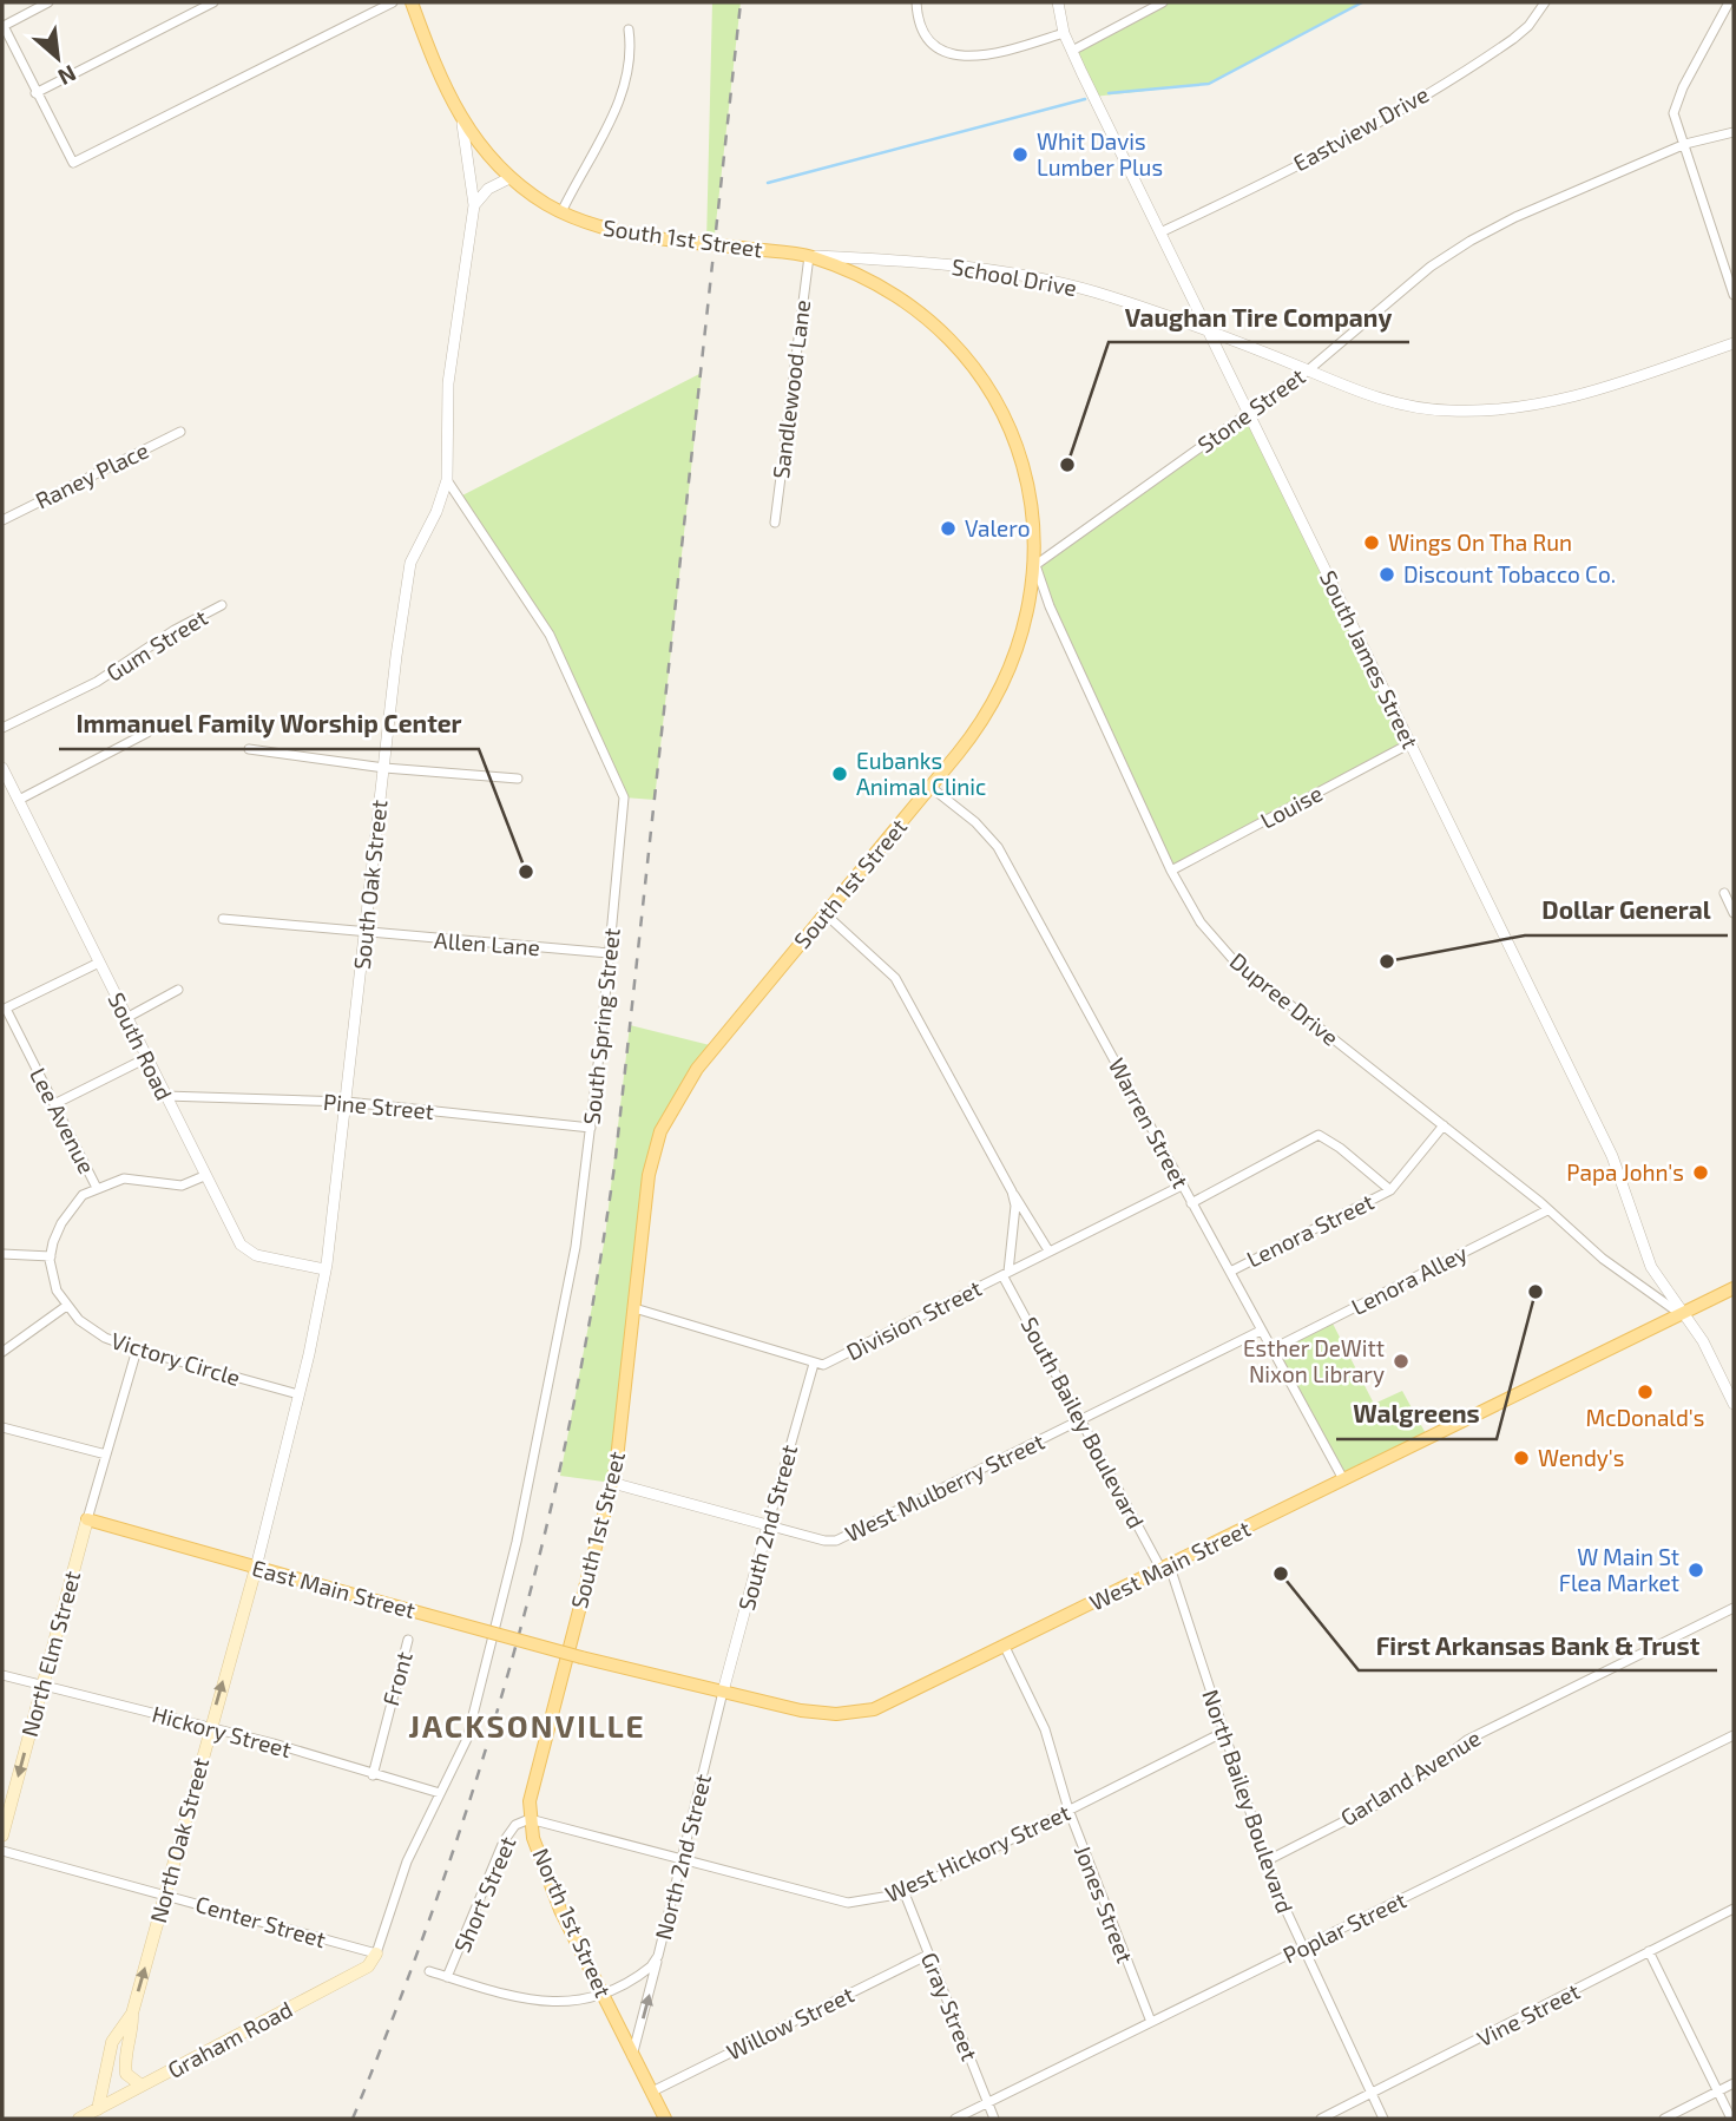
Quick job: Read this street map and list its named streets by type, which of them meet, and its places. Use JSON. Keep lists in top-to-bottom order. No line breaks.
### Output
{"streets":{"main road":["South 1st Street","West Main Street","East Main Street","North Elm Street","North Oak Street","North 1st Street","Graham Road"],"street":["Eastview Drive","School Drive","Sandlewood Lane","Stone Street","Raney Place","Gum Street","South James Street","Louise","South Oak Street","Allen Lane","Dupree Drive","South Spring Street","South Road","Pine Street","Lee Avenue","Warren Street","Lenora Street","Lenora Alley","Division Street","Victory Circle","South Bailey Boulevard","West Mulberry Street","South 2nd Street","Front","Hickory Street","Garland Avenue","North Bailey Boulevard","West Hickory Street","North 2nd Street","Short Street","Jones Street","Center Street","Poplar Street","Gray Street","Vine Street","Willow Street"]},"crossings":[["Eastview Drive","South James Street"],["South 1st Street","School Drive"],["South 1st Street","Sandlewood Lane"],["South 1st Street","Stone Street"],["South 1st Street","South Oak Street"],["South 1st Street","Dupree Drive"],["South 1st Street","Warren Street"],["South 1st Street","West Mulberry Street"],["South 1st Street","North 1st Street"],["School Drive","Sandlewood Lane"],["School Drive","Stone Street"],["School Drive","South James Street"],["Stone Street","South James Street"],["Stone Street","Dupree Drive"],["South James Street","Louise"],["South James Street","Dupree Drive"],["South James Street","West Main Street"],["Louise","Dupree Drive"],["South Oak Street","Allen Lane"],["South Oak Street","South Spring Street"],["South Oak Street","South Road"],["South Oak Street","Pine Street"],["South Oak Street","Victory Circle"],["South Oak Street","East Main Street"],["South Oak Street","North Oak Street"],["Allen Lane","South Spring Street"],["Dupree Drive","Lenora Street"],["Dupree Drive","Lenora Alley"],["Dupree Drive","West Main Street"],["South Spring Street","Pine Street"],["South Spring Street","Hickory Street"],["South Spring Street","Center Street"],["South Spring Street","Graham Road"],["South Road","Pine Street"],["Warren Street","Lenora Street"],["Warren Street","Lenora Alley"],["Warren Street","Division Street"],["Warren Street","West Mulberry Street"],["Warren Street","West Main Street"],["Division Street","South Bailey Boulevard"],["Division Street","South 2nd Street"],["South Bailey Boulevard","West Mulberry Street"],["South Bailey Boulevard","West Main Street"],["South Bailey Boulevard","North Bailey Boulevard"],["West Mulberry Street","South 2nd Street"],["South 2nd Street","West Main Street"],["South 2nd Street","North 2nd Street"],["West Main Street","East Main Street"],["West Main Street","North Bailey Boulevard"],["West Main Street","North 2nd Street"],["West Main Street","Jones Street"],["East Main Street","North Elm Street"],["East Main Street","North Oak Street"],["North Elm Street","Hickory Street"],["Front","Hickory Street"],["Hickory Street","North Oak Street"],["Garland Avenue","North Bailey Boulevard"],["North Bailey Boulevard","West Hickory Street"],["North Bailey Boulevard","Poplar Street"],["North Bailey Boulevard","Vine Street"],["North Oak Street","Center Street"],["North Oak Street","Graham Road"],["West Hickory Street","North 2nd Street"],["West Hickory Street","Short Street"],["West Hickory Street","Jones Street"],["West Hickory Street","North 1st Street"],["West Hickory Street","Gray Street"],["North 2nd Street","Short Street"],["North 2nd Street","North 1st Street"],["Short Street","North 1st Street"],["Jones Street","Poplar Street"],["Center Street","Graham Road"],["North 1st Street","Willow Street"],["Poplar Street","Gray Street"],["Gray Street","Willow Street"]],"one_way":["North Elm Street","North Oak Street"],"districts":["JACKSONVILLE"],"places":["Whit Davis Lumber Plus","Vaughan Tire Company","Valero","Wings On Tha Run","Discount Tobacco Co.","Eubanks Animal Clinic","Immanuel Family Worship Center","Dollar General","Papa John's","Walgreens","Esther DeWitt Nixon Library","McDonald's","Wendy's","W Main St Flea Market","First Arkansas Bank & Trust"],"north":"bottom right"}
